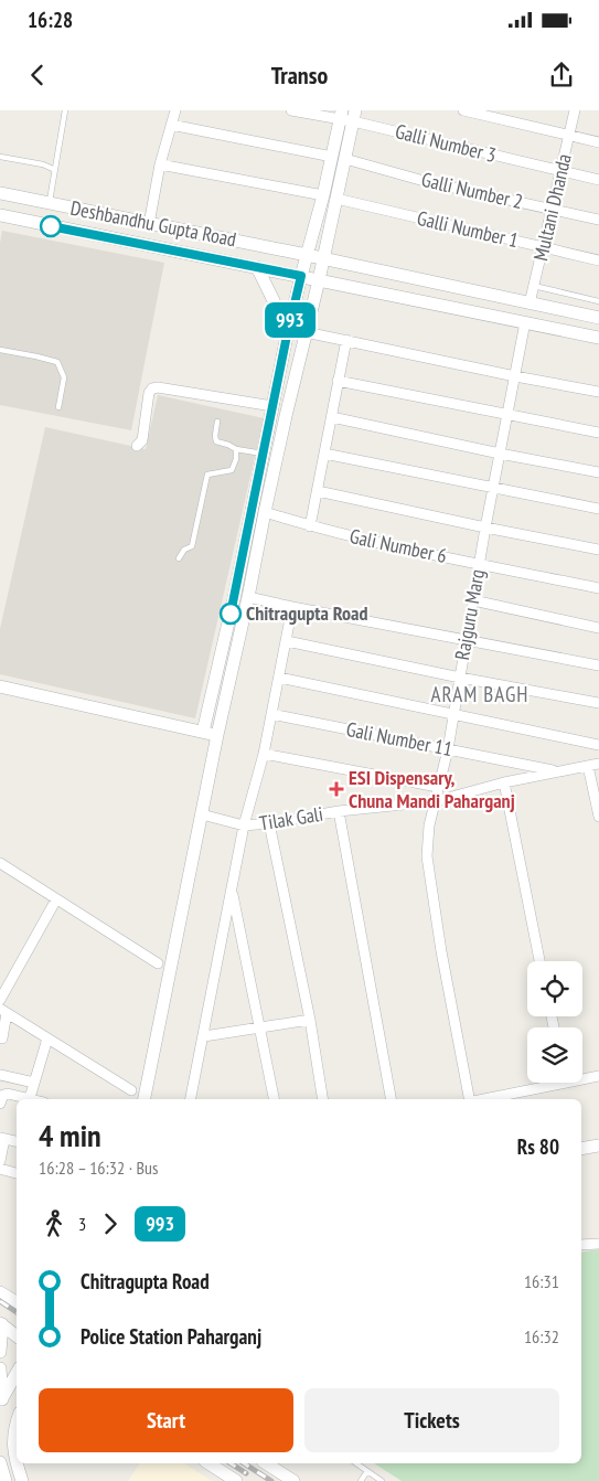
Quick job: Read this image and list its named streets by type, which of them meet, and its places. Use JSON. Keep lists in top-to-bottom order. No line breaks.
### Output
{"streets":{"street":["Galli Number 3","Galli Number 2","Multani Dhanda","Deshbandhu Gupta Road","Galli Number 1","Gali Number 6","Rajguru Marg","Gali Number 11","Tilak Gali"]},"crossings":[["Galli Number 3","Multani Dhanda"],["Galli Number 2","Multani Dhanda"],["Multani Dhanda","Galli Number 1"],["Gali Number 6","Rajguru Marg"],["Rajguru Marg","Gali Number 11"],["Rajguru Marg","Tilak Gali"],["Gali Number 11","Tilak Gali"]],"districts":["ARAM BAGH"],"places":{"other":["Chitragupta Road"],"health":["ESI Dispensary, Chuna Mandi Paharganj"]},"lines":["bus line 993"],"page":{"status":"16:28","header":"Transo","on_map":"993","heading":["4 min","16:28 – 16:32 · Bus","Rs 80"],"legs":["3","993"],"list":[{"name":"Chitragupta Road","value":"16:31"},{"name":"Police Station Paharganj","value":"16:32"}],"buttons":["Start","Tickets"]}}
